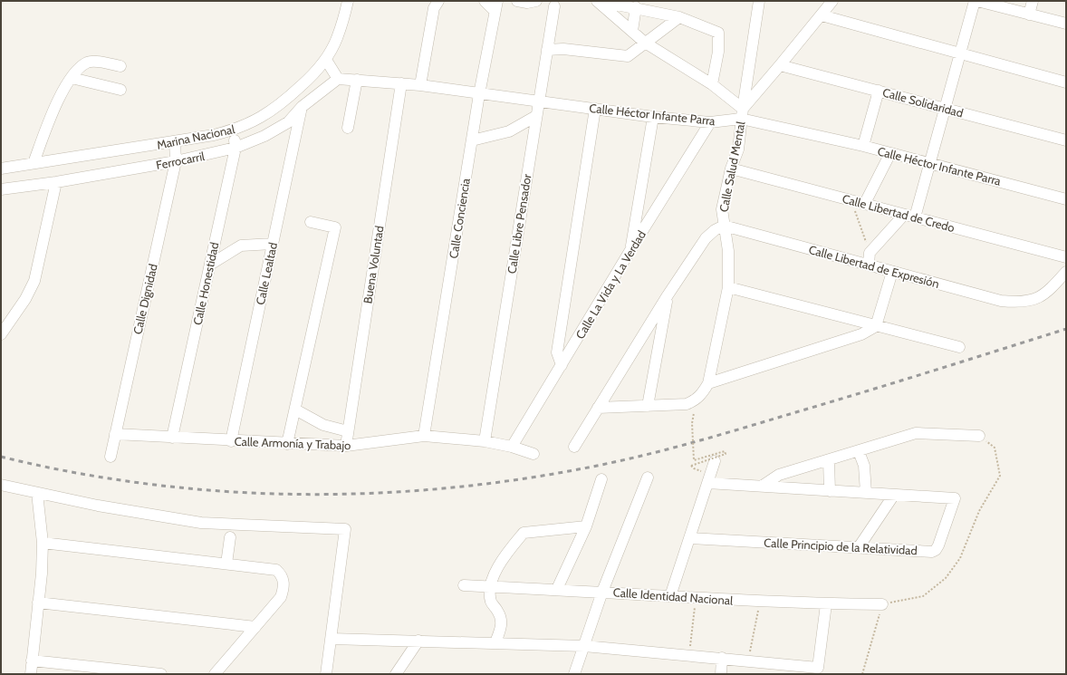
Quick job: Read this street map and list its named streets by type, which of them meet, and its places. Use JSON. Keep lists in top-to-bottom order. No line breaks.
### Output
{"streets":{"street":["Calle Solidaridad","Calle Héctor Infante Parra","Marina Nacional","Ferrocarril","Calle Salud Mental","Calle Libertad de Credo","Calle Conciencia","Calle Libre Pensador","Buena Voluntad","Calle Libertad de Expresión","Calle Lealtad","Calle Honestidad","Calle La Vida y La Verdad","Calle Dignidad","Calle Armonía y Trabajo","Calle Principio de la Relatividad","Calle Identidad Nacional"]},"crossings":[["Calle Solidaridad","Calle Salud Mental"],["Calle Héctor Infante Parra","Ferrocarril"],["Calle Héctor Infante Parra","Calle Salud Mental"],["Calle Héctor Infante Parra","Calle Conciencia"],["Calle Héctor Infante Parra","Calle Libre Pensador"],["Calle Héctor Infante Parra","Buena Voluntad"],["Calle Héctor Infante Parra","Calle La Vida y La Verdad"],["Marina Nacional","Calle Honestidad"],["Marina Nacional","Calle Dignidad"],["Ferrocarril","Calle Lealtad"],["Ferrocarril","Calle Honestidad"],["Ferrocarril","Calle Dignidad"],["Calle Salud Mental","Calle Libertad de Credo"],["Calle Salud Mental","Calle Libertad de Expresión"],["Calle Conciencia","Calle Armonía y Trabajo"],["Calle Libre Pensador","Calle Armonía y Trabajo"],["Buena Voluntad","Calle Armonía y Trabajo"],["Calle Lealtad","Calle Armonía y Trabajo"],["Calle Honestidad","Calle Armonía y Trabajo"],["Calle La Vida y La Verdad","Calle Armonía y Trabajo"],["Calle Dignidad","Calle Armonía y Trabajo"]]}
